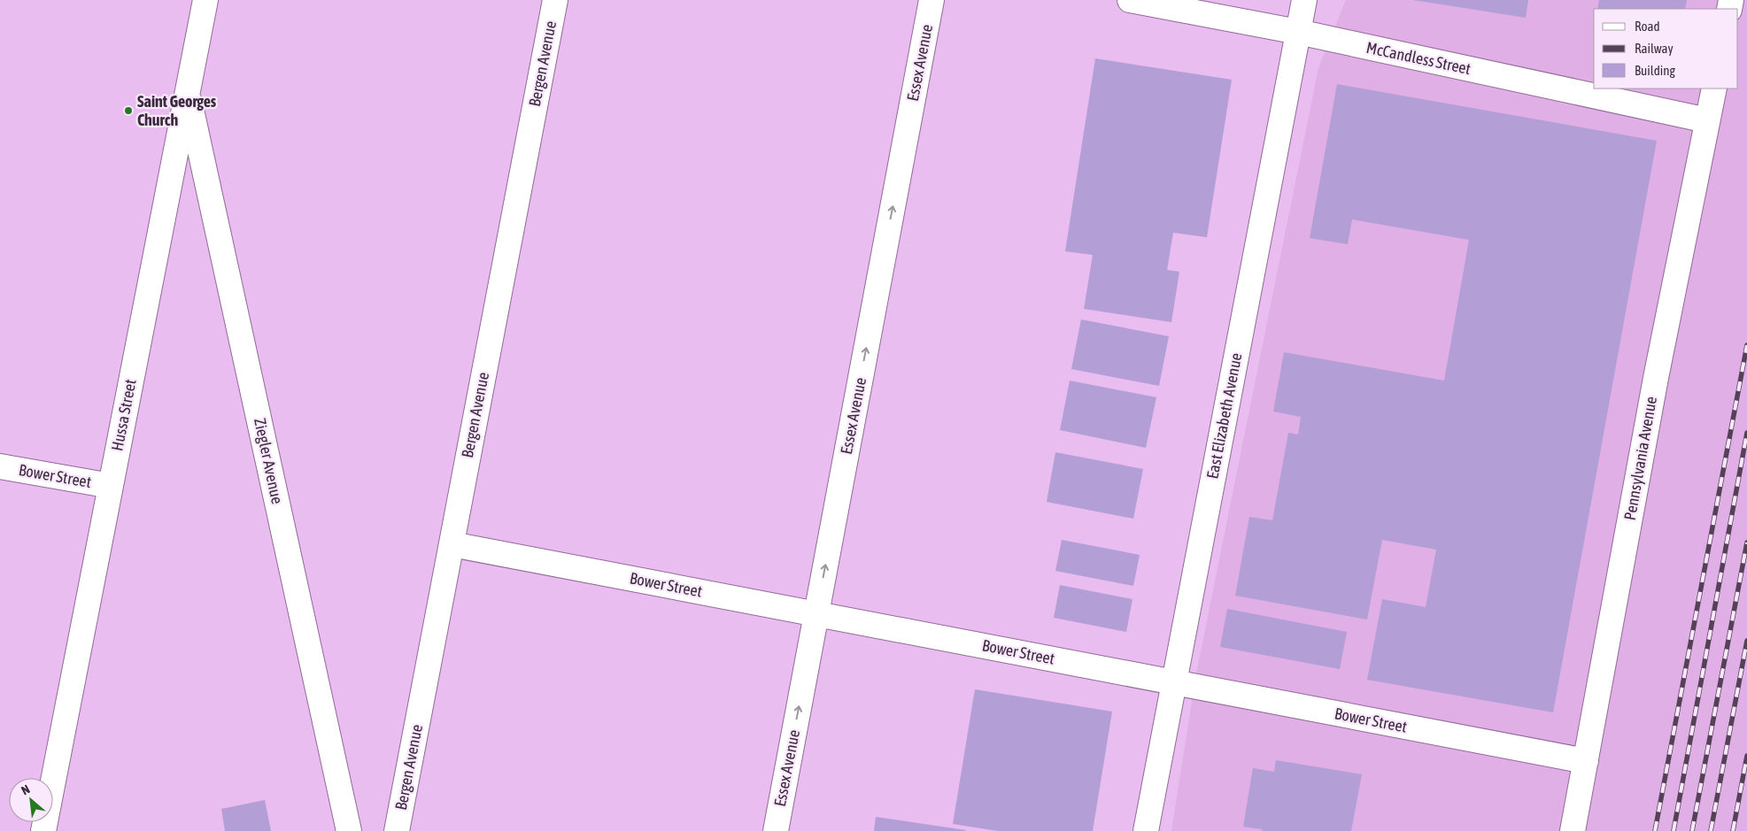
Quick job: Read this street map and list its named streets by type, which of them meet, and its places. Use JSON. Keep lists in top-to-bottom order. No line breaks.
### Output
{"streets":{"street":["McCandless Street","Essex Avenue","Bergen Avenue","Hussa Street","East Elizabeth Avenue","Pennsylvania Avenue","Ziegler Avenue","Bower Street"]},"crossings":[["McCandless Street","East Elizabeth Avenue"],["McCandless Street","Pennsylvania Avenue"],["Essex Avenue","Bower Street"],["Bergen Avenue","Bower Street"],["Hussa Street","Ziegler Avenue"],["Hussa Street","Bower Street"],["East Elizabeth Avenue","Bower Street"],["Pennsylvania Avenue","Bower Street"]],"one_way":["Essex Avenue"],"places":["Saint Georges Church"],"legend":["Road","Railway","Building"],"north":"top left"}
